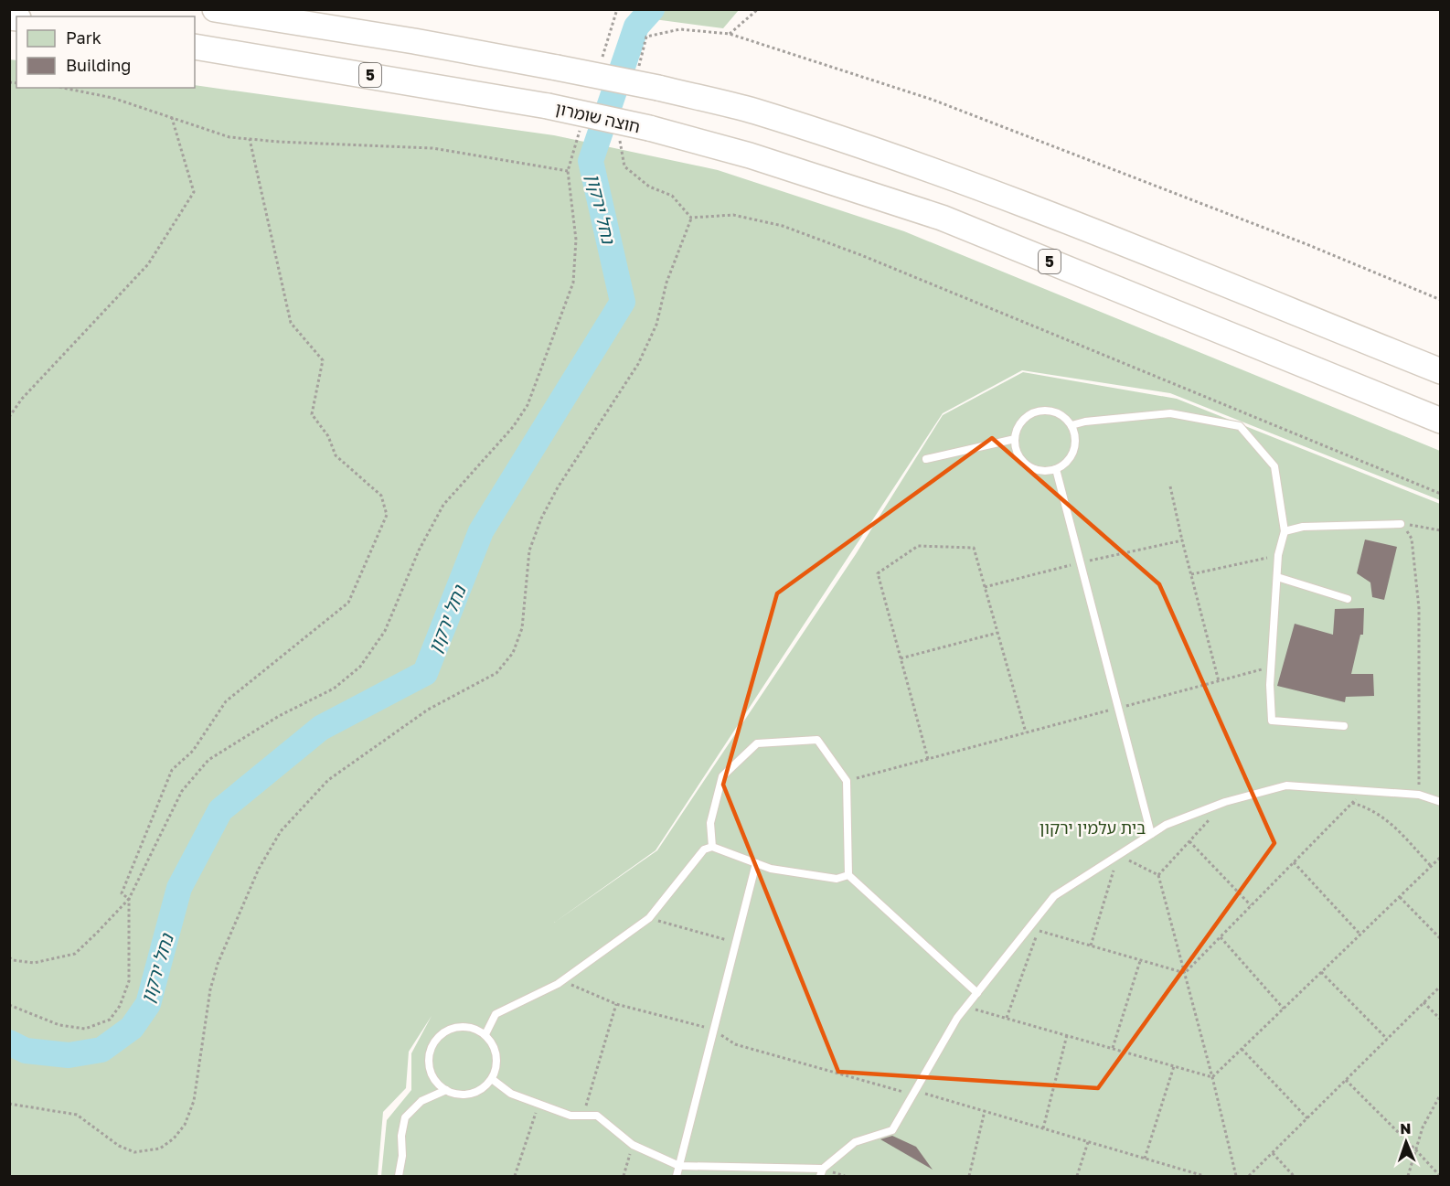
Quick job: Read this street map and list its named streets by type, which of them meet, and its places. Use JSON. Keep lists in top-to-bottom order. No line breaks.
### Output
{"streets":{"highway":["5","חוצה שומרון"]},"water":["נחל ירקון"],"parks":["בית עלמין ירקון"],"legend":["Park","Building"],"north":"top"}
